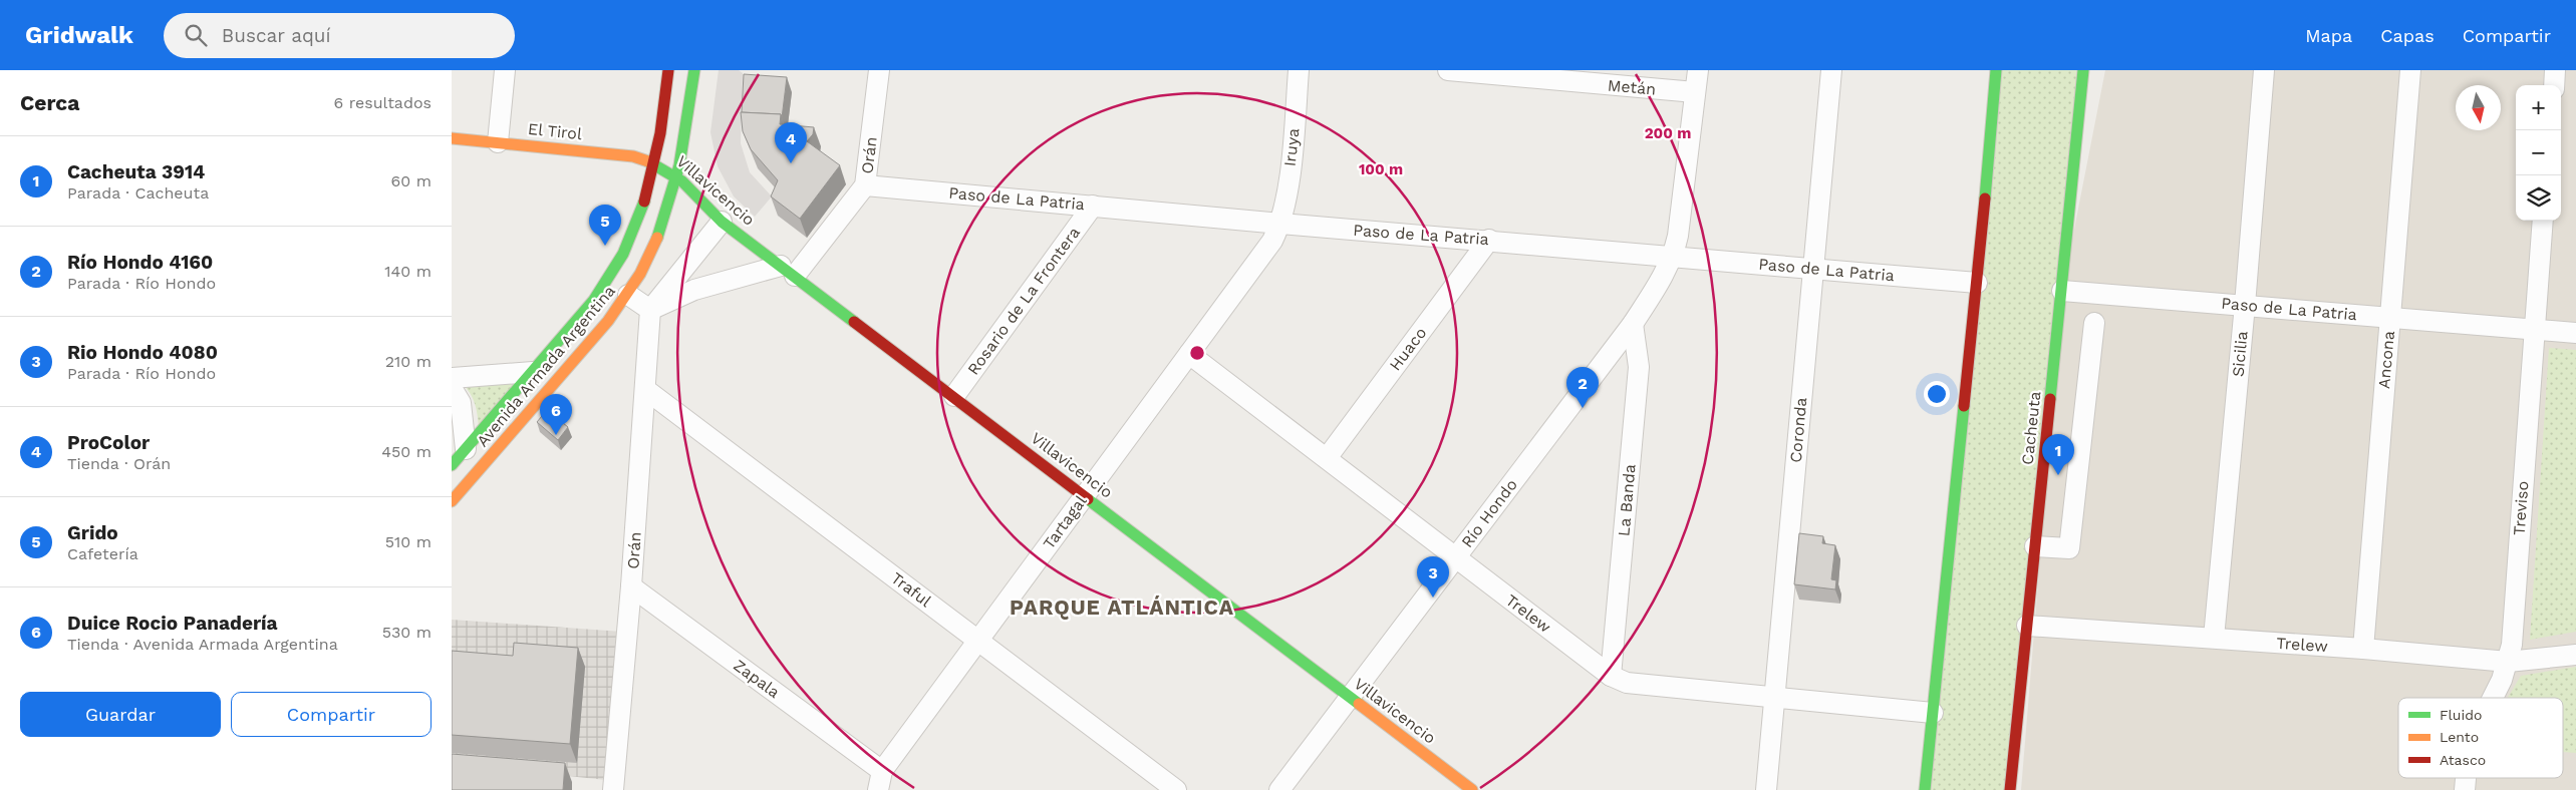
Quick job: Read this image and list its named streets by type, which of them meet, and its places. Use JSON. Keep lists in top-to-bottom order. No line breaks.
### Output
{"streets":{"street":["Metán","El Tirol","Iruya","Orán","Villavicencio","Paso de La Patria","Rosario de La Frontera","Huaco","Sicilia","Ancona","Avenida Armada Argentina","Cacheuta","Coronda","La Banda","Treviso","Río Hondo","Tartagal","Traful","Trelew","Zapala"]},"crossings":[["El Tirol","Villavicencio"],["El Tirol","Avenida Armada Argentina"],["Iruya","Paso de La Patria"],["Iruya","Tartagal"],["Orán","Villavicencio"],["Orán","Paso de La Patria"],["Orán","Traful"],["Orán","Zapala"],["Villavicencio","Rosario de La Frontera"],["Villavicencio","Avenida Armada Argentina"],["Villavicencio","Río Hondo"],["Villavicencio","Tartagal"],["Paso de La Patria","Rosario de La Frontera"],["Paso de La Patria","Huaco"],["Paso de La Patria","Sicilia"],["Paso de La Patria","Ancona"],["Paso de La Patria","Cacheuta"],["Paso de La Patria","Coronda"],["Paso de La Patria","Treviso"],["Paso de La Patria","Río Hondo"],["Paso de La Patria","Tartagal"],["Huaco","Trelew"],["Sicilia","Trelew"],["Ancona","Trelew"],["Cacheuta","Trelew"],["Coronda","Trelew"],["La Banda","Río Hondo"],["La Banda","Trelew"],["Treviso","Trelew"],["Río Hondo","Trelew"],["Tartagal","Traful"],["Tartagal","Trelew"],["Tartagal","Zapala"]],"districts":["PARQUE ATLÁNTICA"],"legend":["Fluido","Lento","Atasco"],"north":"bottom","page":{"header":"Gridwalk","search":"Buscar aquí","nav":["Mapa","Capas","Compartir"],"heading":["Cerca","6 resultados"],"map_buttons":["+","−"],"pins":["4","5","2","6","1","3"],"list":[{"mark":"1","name":"Cacheuta 3914","note":"Parada · Cacheuta","value":"60 m"},{"mark":"2","name":"Río Hondo 4160","note":"Parada · Río Hondo","value":"140 m"},{"mark":"3","name":"Rio Hondo 4080","note":"Parada · Río Hondo","value":"210 m"},{"mark":"4","name":"ProColor","note":"Tienda · Orán","value":"450 m"},{"mark":"5","name":"Grido","note":"Cafetería","value":"510 m"},{"mark":"6","name":"Duice Rocio Panadería","note":"Tienda · Avenida Armada Argentina","value":"530 m"}],"buttons":["Guardar","Compartir"]},"rings":["200 m","100 m"]}
